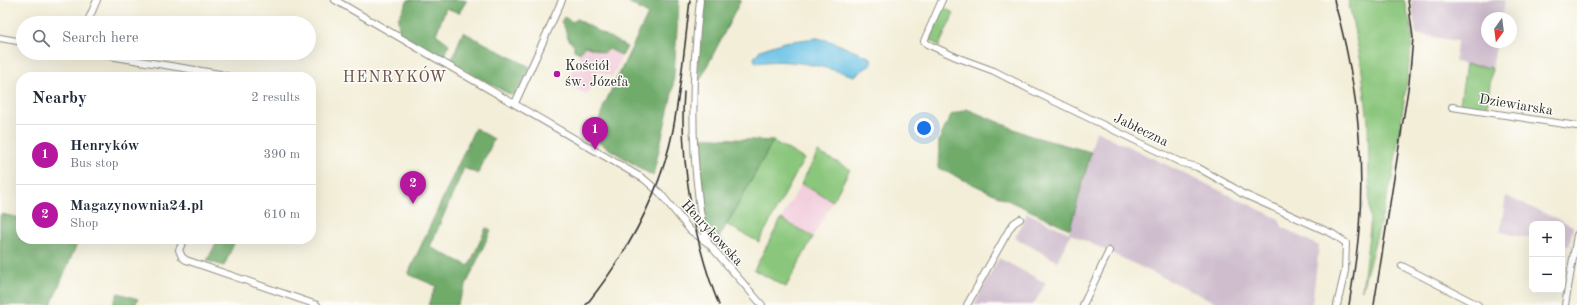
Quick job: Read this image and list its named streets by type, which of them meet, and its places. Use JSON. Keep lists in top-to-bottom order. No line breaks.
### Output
{"streets":{"street":["Dziewiarska","Jabłeczna","Henrykowska"]},"districts":["HENRYKÓW"],"places":["Kościół św. Józefa"],"north":"bottom","page":{"search":"Search here","heading":["Nearby","2 results"],"pins":["1","2"],"list":[{"mark":"1","name":"Henryków","note":"Bus stop","value":"390 m"},{"mark":"2","name":"Magazynownia24.pl","note":"Shop","value":"610 m"}],"map_buttons":["+","−"]}}
